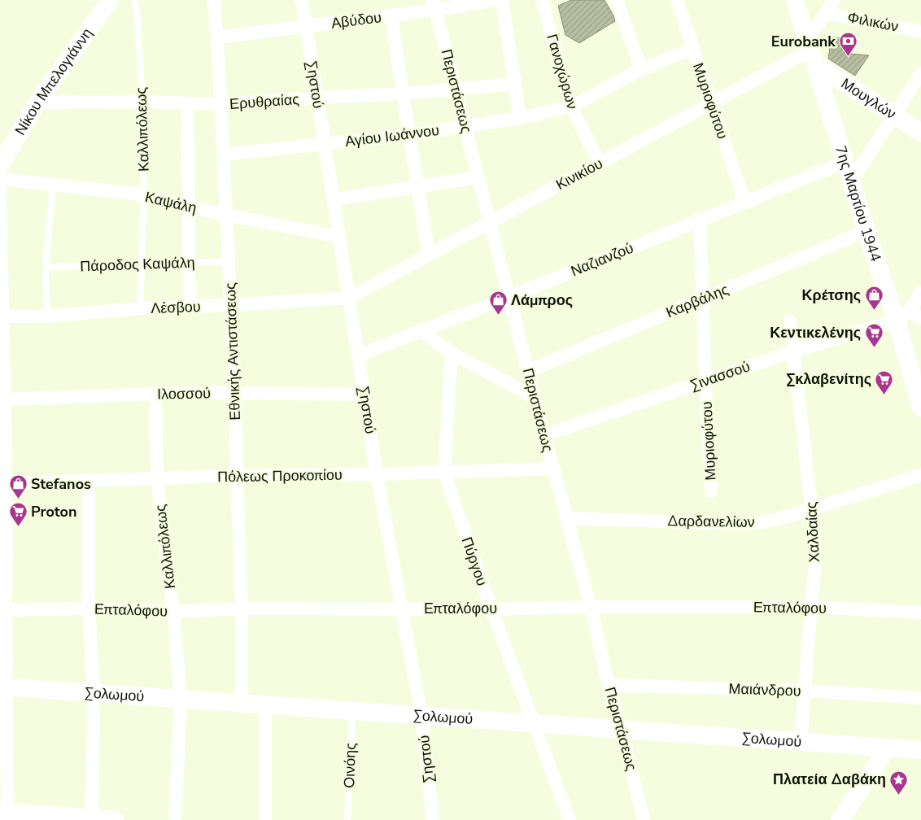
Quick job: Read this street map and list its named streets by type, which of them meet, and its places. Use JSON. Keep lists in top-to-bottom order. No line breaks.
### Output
{"streets":{"street":["Αβύδου","Φιλικών","Γανοχώρων","Νίκου Μπελογιάννη","Σηστού","Περιστάσεως","Μουγλών","Μυριοφύτου","Ερυθραίας","Καλλιπόλεως","Αγίου Ιωάννου","Κινικίου","Καψάλη","7ης Μαρτίου 1944","Ναζιανζού","Καρβάλης","Λέσβου","Εθνικής Αντιστάσεως","Σινασσού","Ιλοσσού","Πόλεως Προκοπίου","Δαρδανελίων","Χαλδαίας","Πύργου","Επταλόφου","Μαιάνδρου","Σολωμού"],"lane":["Πάροδος Καψάλη","Οινόης"]},"crossings":[["Αβύδου","Σηστού"],["Αβύδου","Περιστάσεως"],["Αβύδου","Εθνικής Αντιστάσεως"],["Γανοχώρων","Αγίου Ιωάννου"],["Γανοχώρων","Κινικίου"],["Νίκου Μπελογιάννη","Ερυθραίας"],["Σηστού","Ερυθραίας"],["Σηστού","Αγίου Ιωάννου"],["Σηστού","Κινικίου"],["Σηστού","Καψάλη"],["Σηστού","Ναζιανζού"],["Σηστού","Λέσβου"],["Σηστού","Ιλοσσού"],["Σηστού","Πόλεως Προκοπίου"],["Σηστού","Επταλόφου"],["Σηστού","Σολωμού"],["Περιστάσεως","Ερυθραίας"],["Περιστάσεως","Αγίου Ιωάννου"],["Περιστάσεως","Κινικίου"],["Περιστάσεως","Ναζιανζού"],["Περιστάσεως","Καρβάλης"],["Περιστάσεως","Σινασσού"],["Περιστάσεως","Πόλεως Προκοπίου"],["Περιστάσεως","Δαρδανελίων"],["Περιστάσεως","Επταλόφου"],["Περιστάσεως","Μαιάνδρου"],["Περιστάσεως","Σολωμού"],["Μουγλών","Κινικίου"],["Μουγλών","7ης Μαρτίου 1944"],["Μυριοφύτου","Αγίου Ιωάννου"],["Μυριοφύτου","Κινικίου"],["Μυριοφύτου","Ναζιανζού"],["Μυριοφύτου","Καρβάλης"],["Μυριοφύτου","Σινασσού"],["Ερυθραίας","Καλλιπόλεως"],["Ερυθραίας","Εθνικής Αντιστάσεως"],["Καλλιπόλεως","Καψάλη"],["Καλλιπόλεως","Πάροδος Καψάλη"],["Καλλιπόλεως","Λέσβου"],["Καλλιπόλεως","Ιλοσσού"],["Καλλιπόλεως","Πόλεως Προκοπίου"],["Καλλιπόλεως","Επταλόφου"],["Καλλιπόλεως","Σολωμού"],["Αγίου Ιωάννου","Εθνικής Αντιστάσεως"],["Κινικίου","7ης Μαρτίου 1944"],["Κινικίου","Λέσβου"],["Καψάλη","Εθνικής Αντιστάσεως"],["7ης Μαρτίου 1944","Ναζιανζού"],["7ης Μαρτίου 1944","Καρβάλης"],["7ης Μαρτίου 1944","Σινασσού"],["Πάροδος Καψάλη","Εθνικής Αντιστάσεως"],["Λέσβου","Εθνικής Αντιστάσεως"],["Εθνικής Αντιστάσεως","Ιλοσσού"],["Εθνικής Αντιστάσεως","Πόλεως Προκοπίου"],["Εθνικής Αντιστάσεως","Επταλόφου"],["Εθνικής Αντιστάσεως","Σολωμού"],["Σινασσού","Χαλδαίας"],["Πόλεως Προκοπίου","Πύργου"],["Δαρδανελίων","Χαλδαίας"],["Χαλδαίας","Επταλόφου"],["Χαλδαίας","Μαιάνδρου"],["Χαλδαίας","Σολωμού"],["Πύργου","Επταλόφου"],["Πύργου","Σολωμού"],["Σολωμού","Οινόης"]],"places":{"bank":["Eurobank"],"shop":["Κρέτσης","Λάμπρος","Stefanos"],"supermarket":["Κεντικελένης","Σκλαβενίτης","Proton"],"place":["Πλατεία Δαβάκη"]}}
